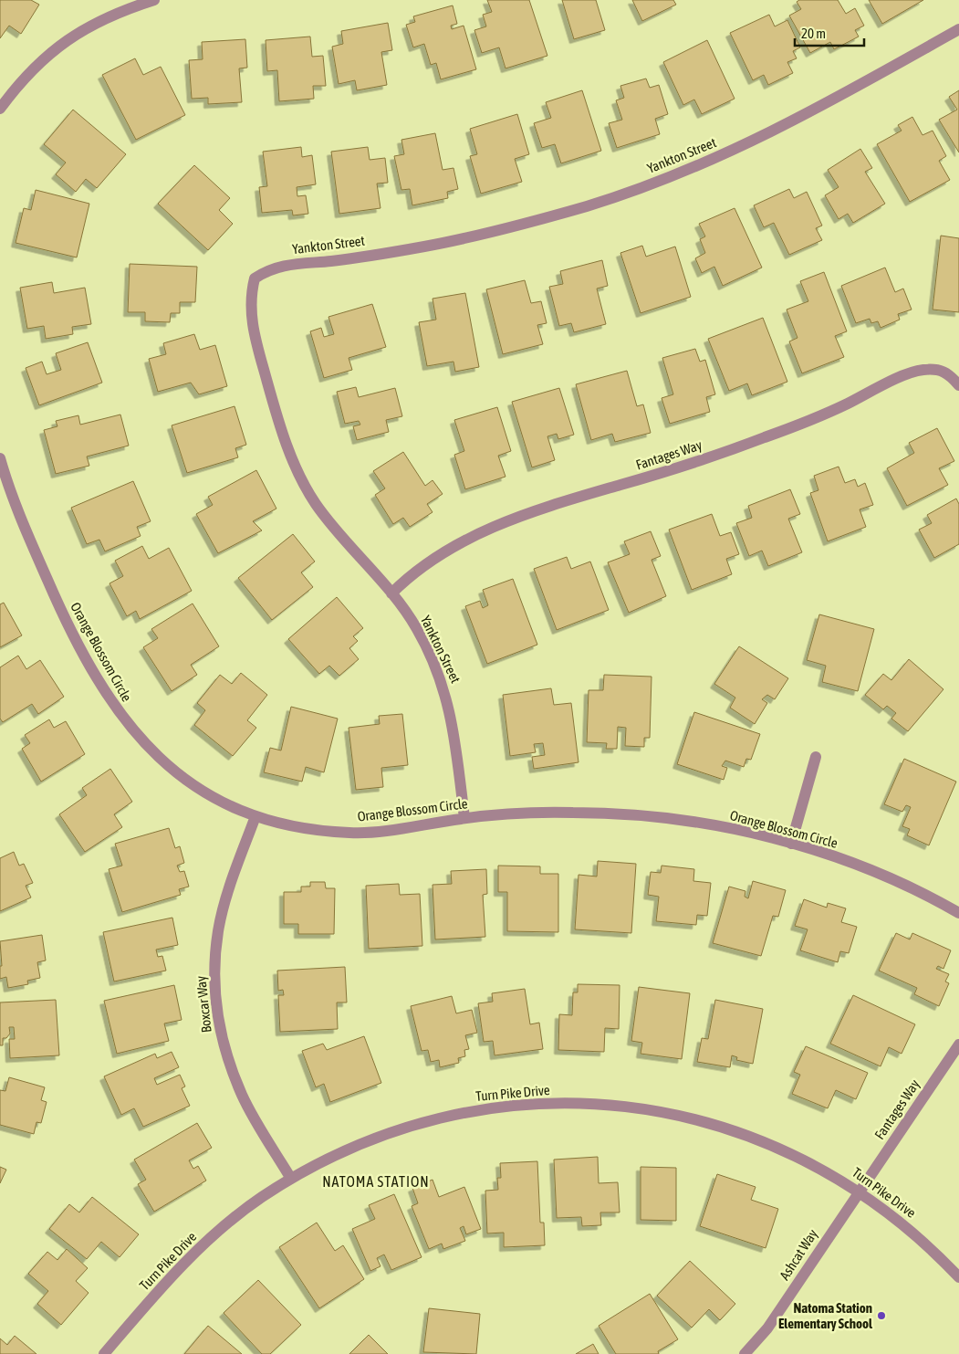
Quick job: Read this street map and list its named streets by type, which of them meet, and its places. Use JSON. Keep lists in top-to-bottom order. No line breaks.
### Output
{"streets":{"street":["Yankton Street","Fantages Way","Orange Blossom Circle","Boxcar Way","Turn Pike Drive","Ashcat Way"]},"crossings":[["Yankton Street","Fantages Way"],["Yankton Street","Orange Blossom Circle"],["Fantages Way","Turn Pike Drive"],["Fantages Way","Ashcat Way"],["Orange Blossom Circle","Boxcar Way"],["Boxcar Way","Turn Pike Drive"],["Turn Pike Drive","Ashcat Way"]],"districts":["NATOMA STATION"],"places":["Natoma Station Elementary School"],"scale_bar":"20 m"}
